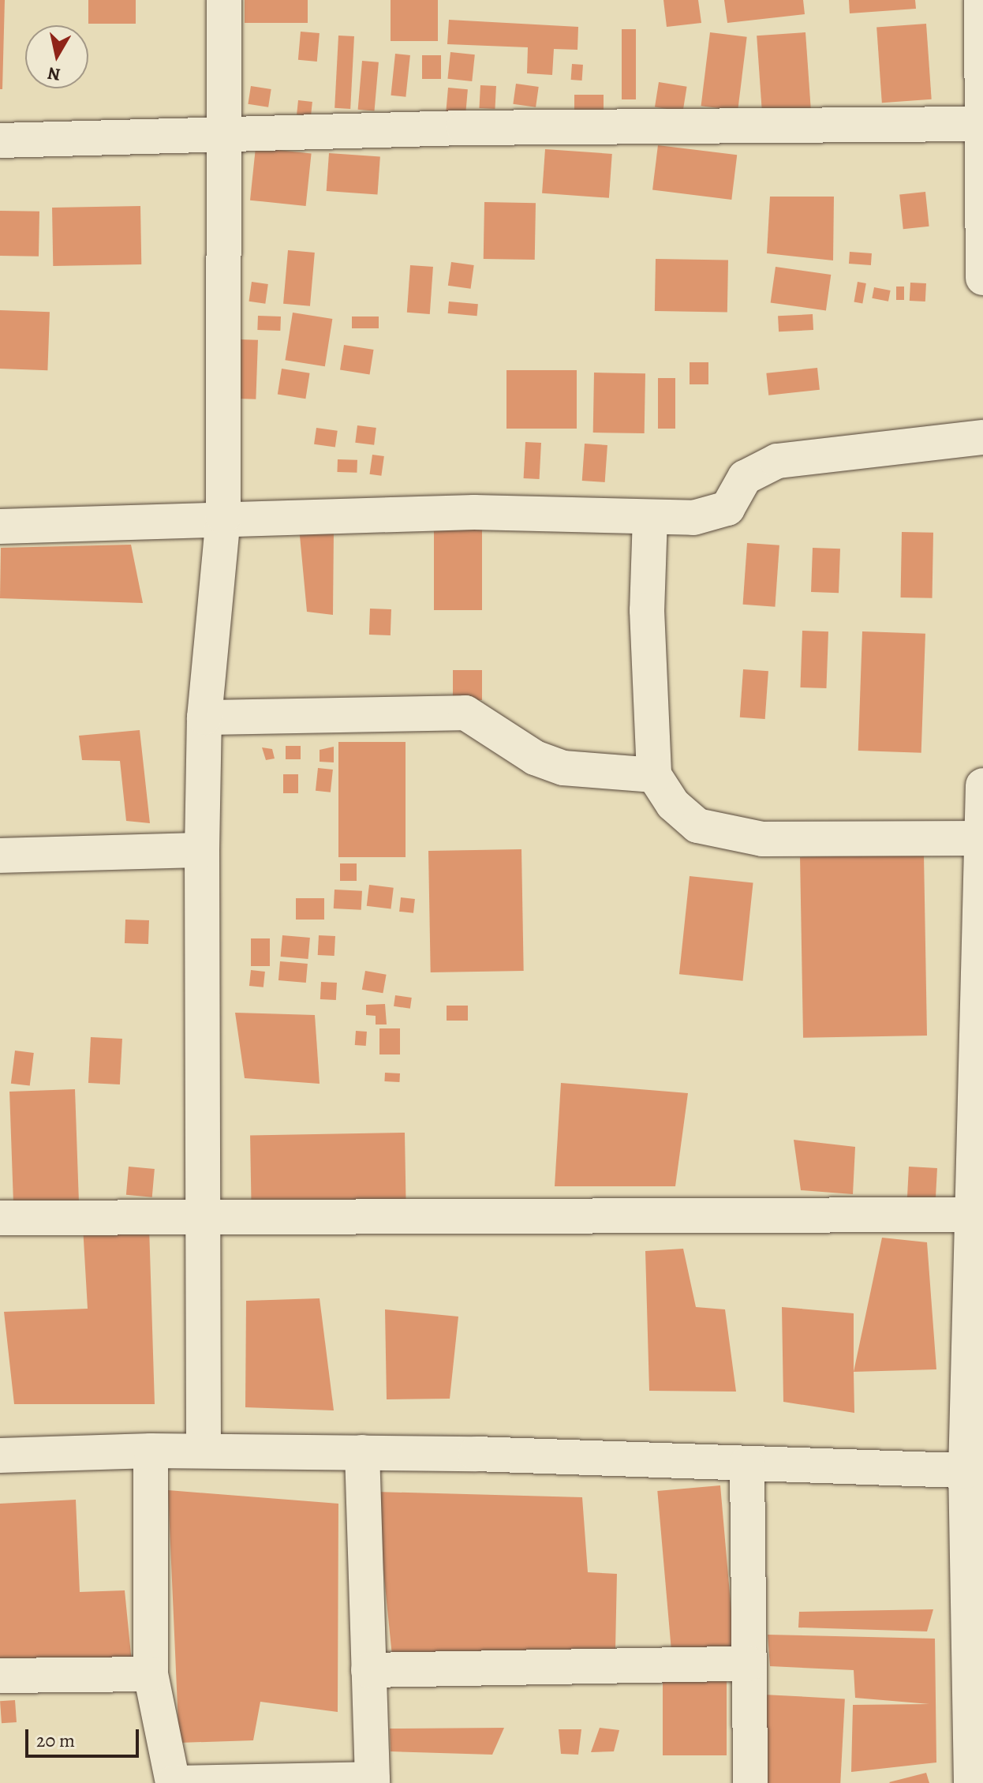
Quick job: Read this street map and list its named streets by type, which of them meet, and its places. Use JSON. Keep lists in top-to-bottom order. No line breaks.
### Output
{"scale_bar":"20 m","north":"bottom"}
